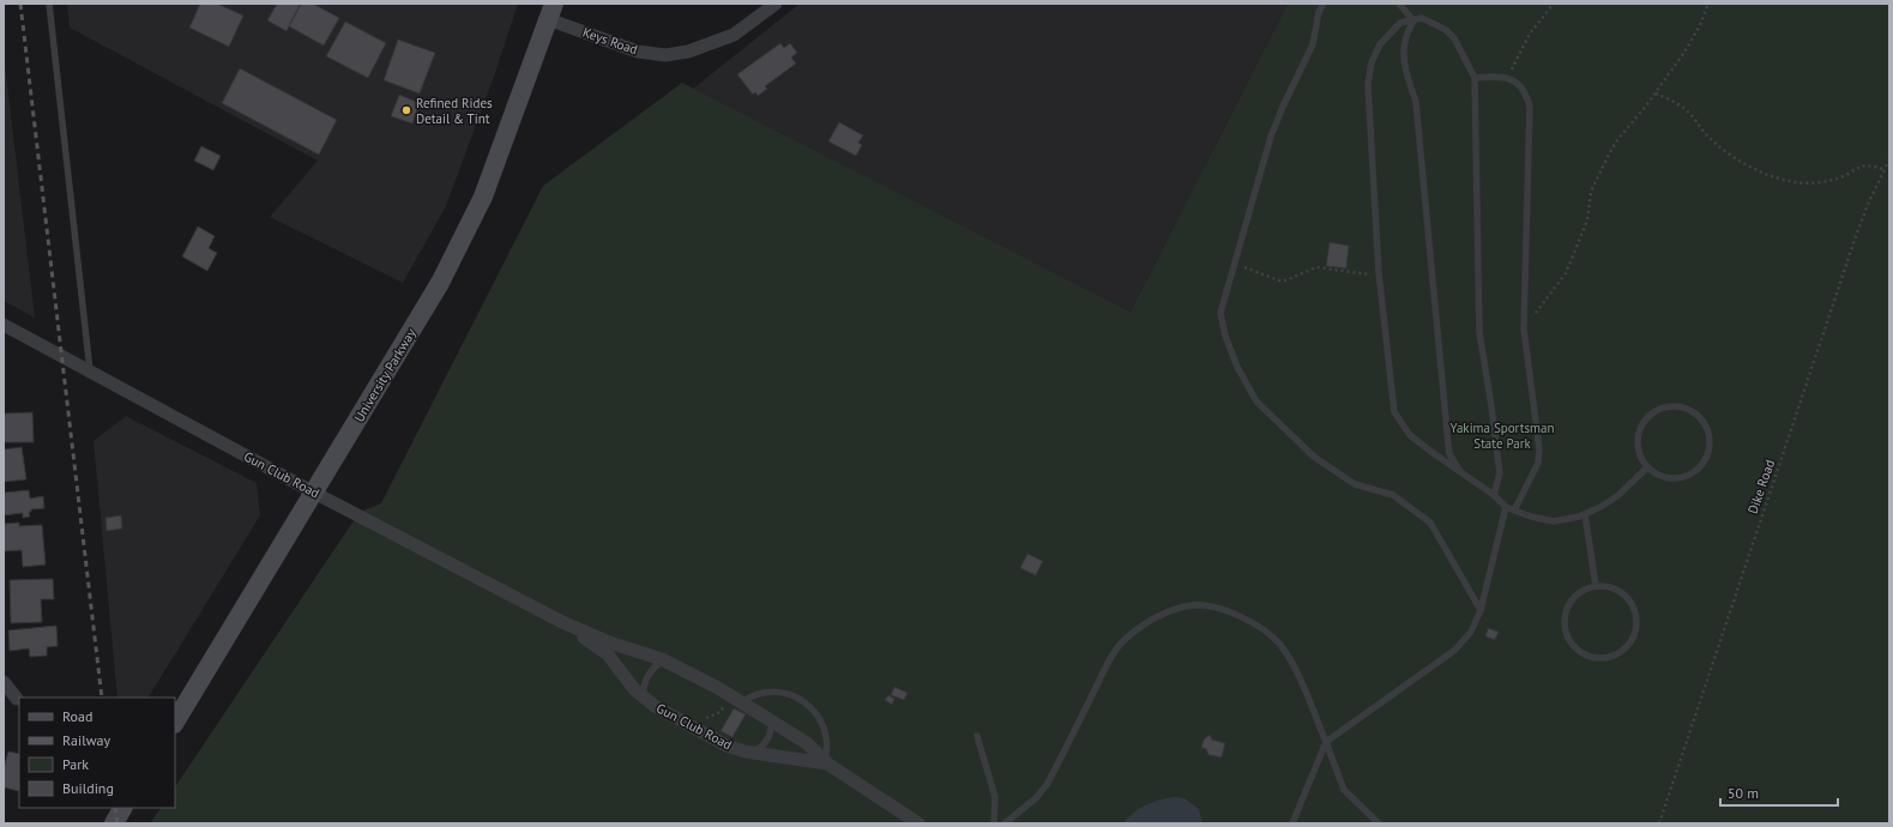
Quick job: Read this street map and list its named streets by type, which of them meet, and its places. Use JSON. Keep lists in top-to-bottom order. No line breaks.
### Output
{"streets":{"main road":["University Parkway"],"street":["Keys Road","Gun Club Road"],"path":["Dike Road"]},"crossings":[["Keys Road","University Parkway"],["University Parkway","Gun Club Road"]],"parks":["Yakima Sportsman State Park"],"places":["Refined Rides Detail & Tint"],"legend":["Road","Railway","Park","Building"],"scale_bar":"50 m"}
